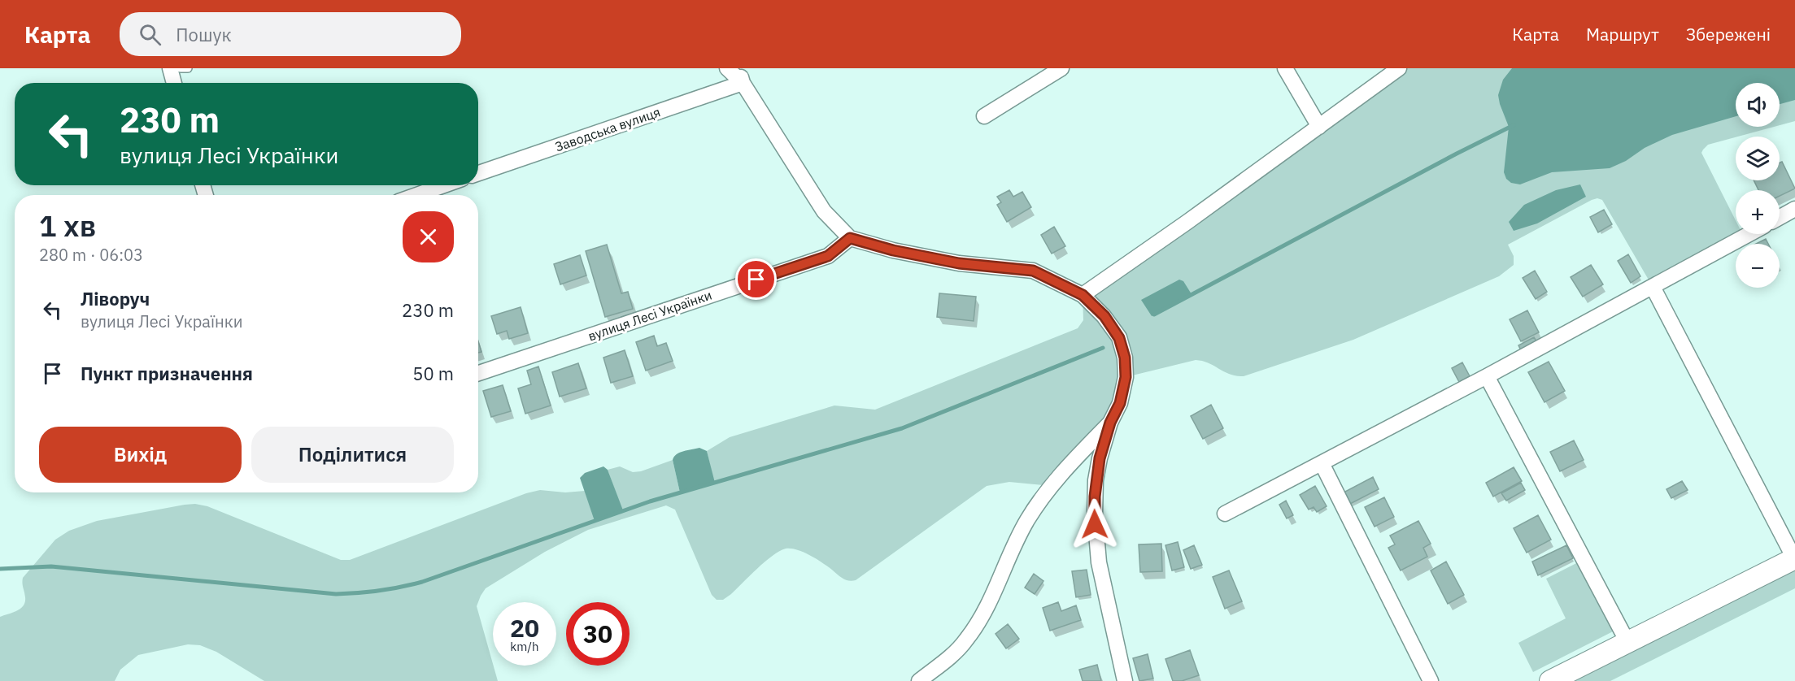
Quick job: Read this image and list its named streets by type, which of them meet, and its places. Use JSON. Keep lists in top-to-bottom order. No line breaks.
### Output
{"streets":{"street":["Заводська вулиця","вулиця Лесі Українки"]},"page":{"header":"Карта","search":"Пошук","nav":["Карта","Маршрут","Збережені"],"map_buttons":["+","−"],"turn":["230 m","вулиця Лесі Українки"],"heading":["1 хв","280 m · 06:03"],"list":[{"name":"Ліворуч","note":"вулиця Лесі Українки","value":"230 m"},{"name":"Пункт призначення","value":"50 m"}],"buttons":["Вихід","Поділитися"],"speed":"20 km/h","limit":"30"}}
